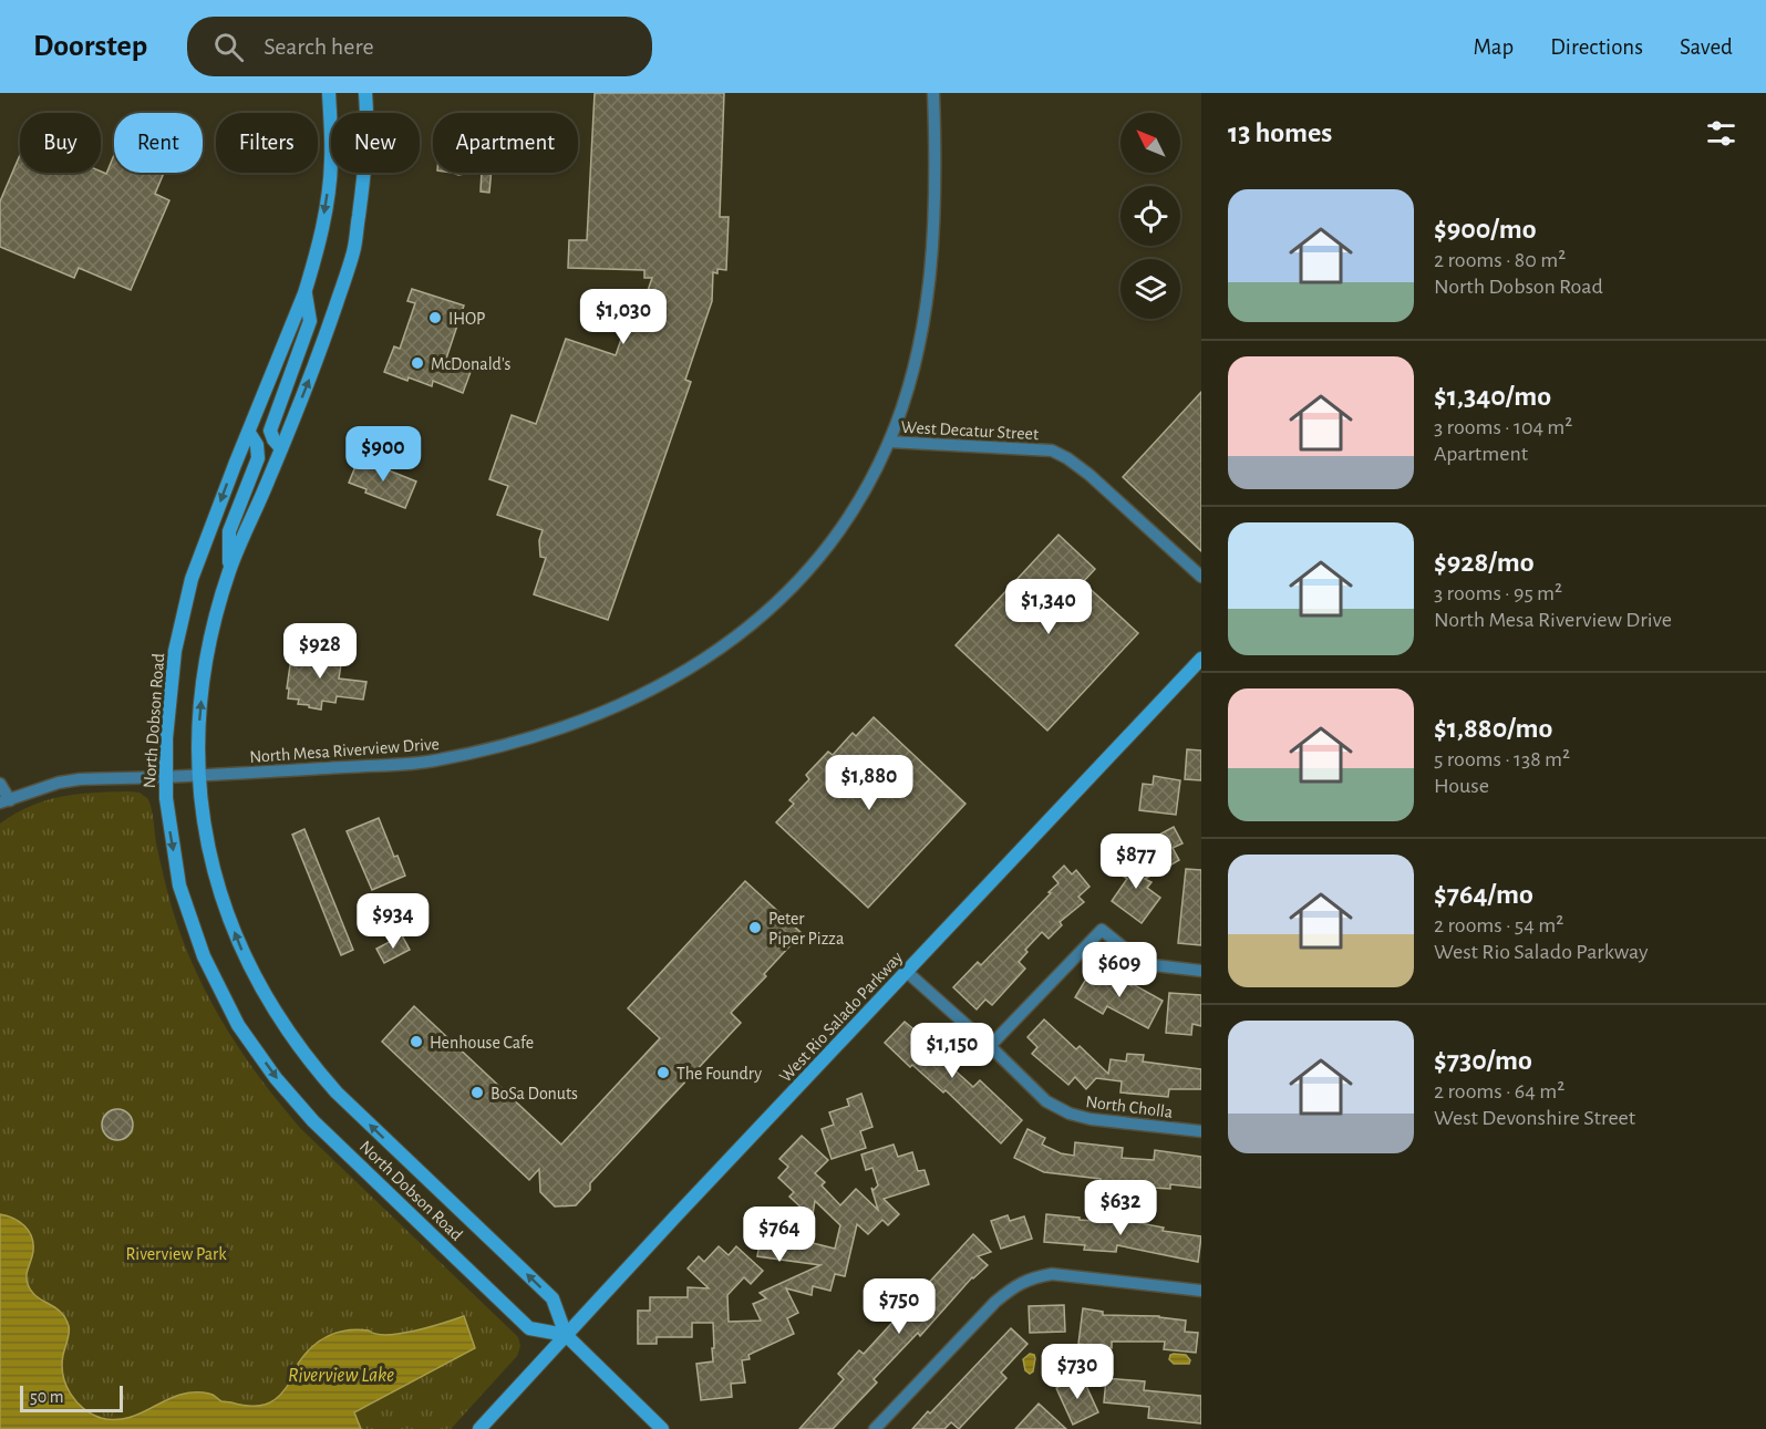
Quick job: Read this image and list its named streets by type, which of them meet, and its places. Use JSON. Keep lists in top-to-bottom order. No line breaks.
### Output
{"streets":{"main road":["North Dobson Road","West Rio Salado Parkway"],"street":["West Decatur Street","North Mesa Riverview Drive","North Cholla"]},"crossings":[["West Decatur Street","North Mesa Riverview Drive"],["North Dobson Road","North Mesa Riverview Drive"],["North Dobson Road","West Rio Salado Parkway"],["West Rio Salado Parkway","North Cholla"]],"water":["Riverview Lake"],"parks":["Riverview Park"],"places":["IHOP","McDonald's","Peter Piper Pizza","Henhouse Cafe","The Foundry","BoSa Donuts"],"scale_bar":"50 m","north":"top left","page":{"header":"Doorstep","search":"Search here","nav":["Map","Directions","Saved"],"heading":"13 homes","chip":["Buy","Rent","Filters","New","Apartment"],"list":[{"name":"$900/mo","note":"2 rooms · 80 m² · North Dobson Road"},{"name":"$1,340/mo","note":"3 rooms · 104 m² · Apartment"},{"name":"$928/mo","note":"3 rooms · 95 m² · North Mesa Riverview Drive"},{"name":"$1,880/mo","note":"5 rooms · 138 m² · House"},{"name":"$764/mo","note":"2 rooms · 54 m² · West Rio Salado Parkway"},{"name":"$730/mo","note":"2 rooms · 64 m² · West Devonshire Street"}],"price":["$1,030","$900","$1,340","$928","$1,880","$877","$934","$609","$1,150","$632","$764","$750","$730"],"scale":"50 m"}}
